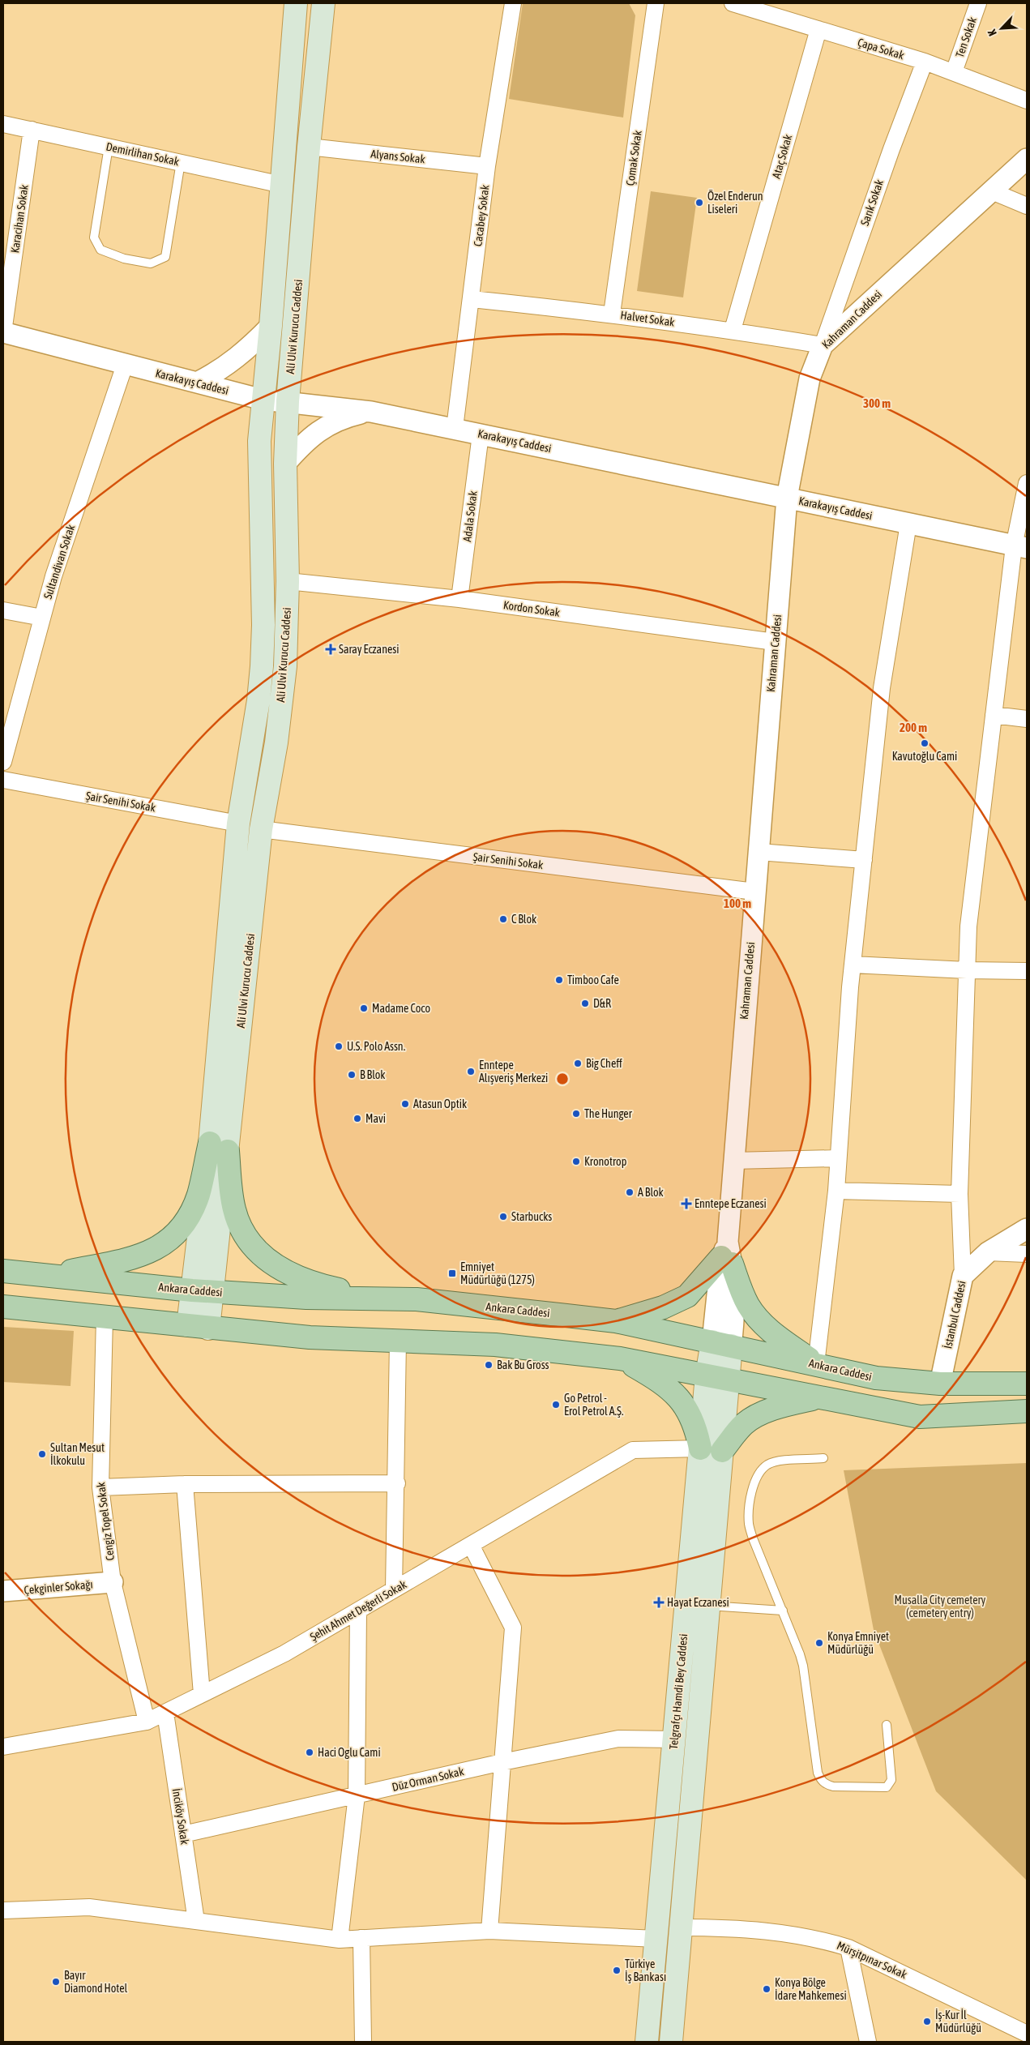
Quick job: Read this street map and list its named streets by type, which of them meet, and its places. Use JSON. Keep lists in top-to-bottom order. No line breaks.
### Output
{"streets":{"main road":["Ali Ulvi Kurucu Caddesi","Ankara Caddesi","Telgrafçı Hamdi Bey Caddesi"],"street":["Ten Sokak","Çapa Sokak","Demirlihan Sokak","Alyans Sokak","Ataç Sokak","Çomak Sokak","Sarık Sokak","Cacabey Sokak","Karacihan Sokak","Halvet Sokak","Kahraman Caddesi","Karakayış Caddesi","Adala Sokak","Sultandivan Sokak","Kordon Sokak","Şair Senihi Sokak","İstanbul Caddesi","Cengiz Topel Sokak","Çekginler Sokağı","Şehit Ahmet Değerli Sokak","Düz Orman Sokak","İnciköy Sokak","Mürşitpınar Sokak"]},"crossings":[["Ten Sokak","Çapa Sokak"],["Çapa Sokak","Ataç Sokak"],["Çapa Sokak","Sarık Sokak"],["Demirlihan Sokak","Karacihan Sokak"],["Demirlihan Sokak","Ali Ulvi Kurucu Caddesi"],["Alyans Sokak","Cacabey Sokak"],["Alyans Sokak","Ali Ulvi Kurucu Caddesi"],["Ataç Sokak","Halvet Sokak"],["Çomak Sokak","Halvet Sokak"],["Sarık Sokak","Halvet Sokak"],["Sarık Sokak","Kahraman Caddesi"],["Cacabey Sokak","Halvet Sokak"],["Cacabey Sokak","Karakayış Caddesi"],["Karacihan Sokak","Karakayış Caddesi"],["Halvet Sokak","Kahraman Caddesi"],["Kahraman Caddesi","Karakayış Caddesi"],["Kahraman Caddesi","Kordon Sokak"],["Kahraman Caddesi","Şair Senihi Sokak"],["Kahraman Caddesi","Ankara Caddesi"],["Kahraman Caddesi","Telgrafçı Hamdi Bey Caddesi"],["Ali Ulvi Kurucu Caddesi","Karakayış Caddesi"],["Ali Ulvi Kurucu Caddesi","Kordon Sokak"],["Ali Ulvi Kurucu Caddesi","Şair Senihi Sokak"],["Ali Ulvi Kurucu Caddesi","Ankara Caddesi"],["Karakayış Caddesi","Adala Sokak"],["Karakayış Caddesi","Sultandivan Sokak"],["Adala Sokak","Kordon Sokak"],["Ankara Caddesi","İstanbul Caddesi"],["Ankara Caddesi","Telgrafçı Hamdi Bey Caddesi"],["Cengiz Topel Sokak","Çekginler Sokağı"],["Cengiz Topel Sokak","Şehit Ahmet Değerli Sokak"],["Şehit Ahmet Değerli Sokak","Telgrafçı Hamdi Bey Caddesi"],["Şehit Ahmet Değerli Sokak","İnciköy Sokak"],["Telgrafçı Hamdi Bey Caddesi","Düz Orman Sokak"],["Telgrafçı Hamdi Bey Caddesi","Mürşitpınar Sokak"],["Düz Orman Sokak","İnciköy Sokak"]],"parks":["Musalla City cemetery (cemetery entry)"],"places":{"other":["Özel Enderun Liseleri","Kavutoğlu Cami","C Blok","Timboo Cafe","D&R","Madame Coco","U.S. Polo Assn.","Big Cheff","Enntepe Alışveriş Merkezi","B Blok","Atasun Optik","The Hunger","Mavi","Kronotrop","A Blok","Starbucks","Bak Bu Gross","Go Petrol - Erol Petrol A.Ş.","Sultan Mesut İlkokulu","Konya Emniyet Müdürlüğü","Haci Oglu Cami","Türkiye İş Bankası","Bayır Diamond Hotel","Konya Bölge İdare Mahkemesi","İş-Kur İl Müdürlüğü"],"health":["Saray Eczanesi","Enntepe Eczanesi","Hayat Eczanesi"],"transit":["Emniyet Müdürlüğü (1275)"]},"north":"bottom left","rings":["300 m","200 m","100 m"]}
